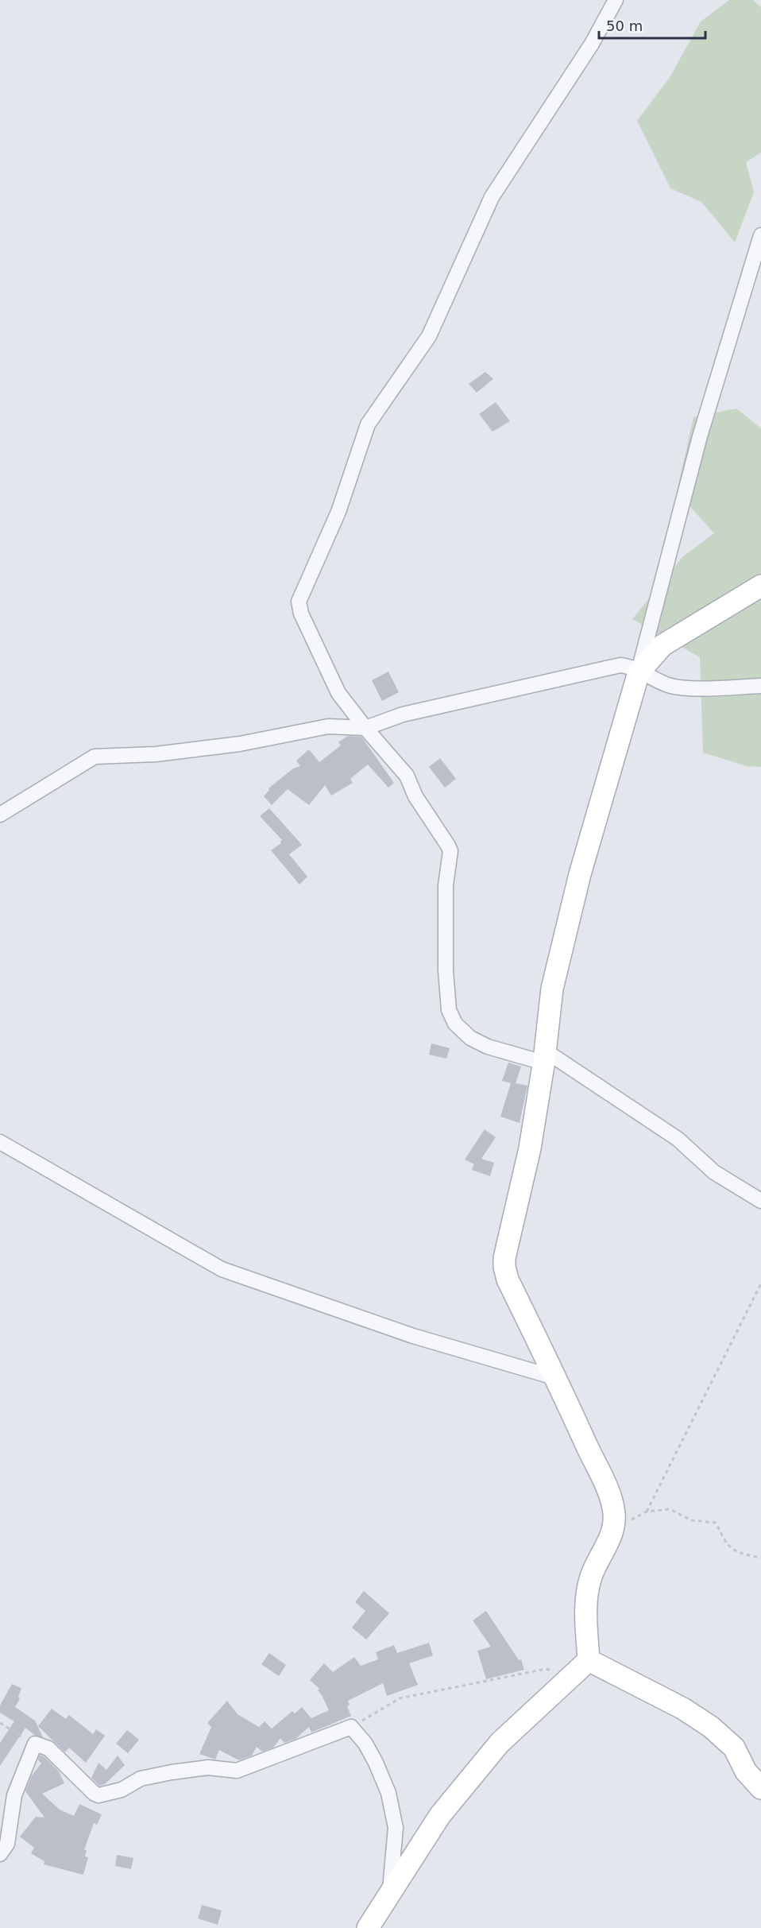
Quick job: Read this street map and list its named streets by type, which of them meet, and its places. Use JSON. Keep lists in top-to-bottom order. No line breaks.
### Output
{"scale_bar":"50 m"}
